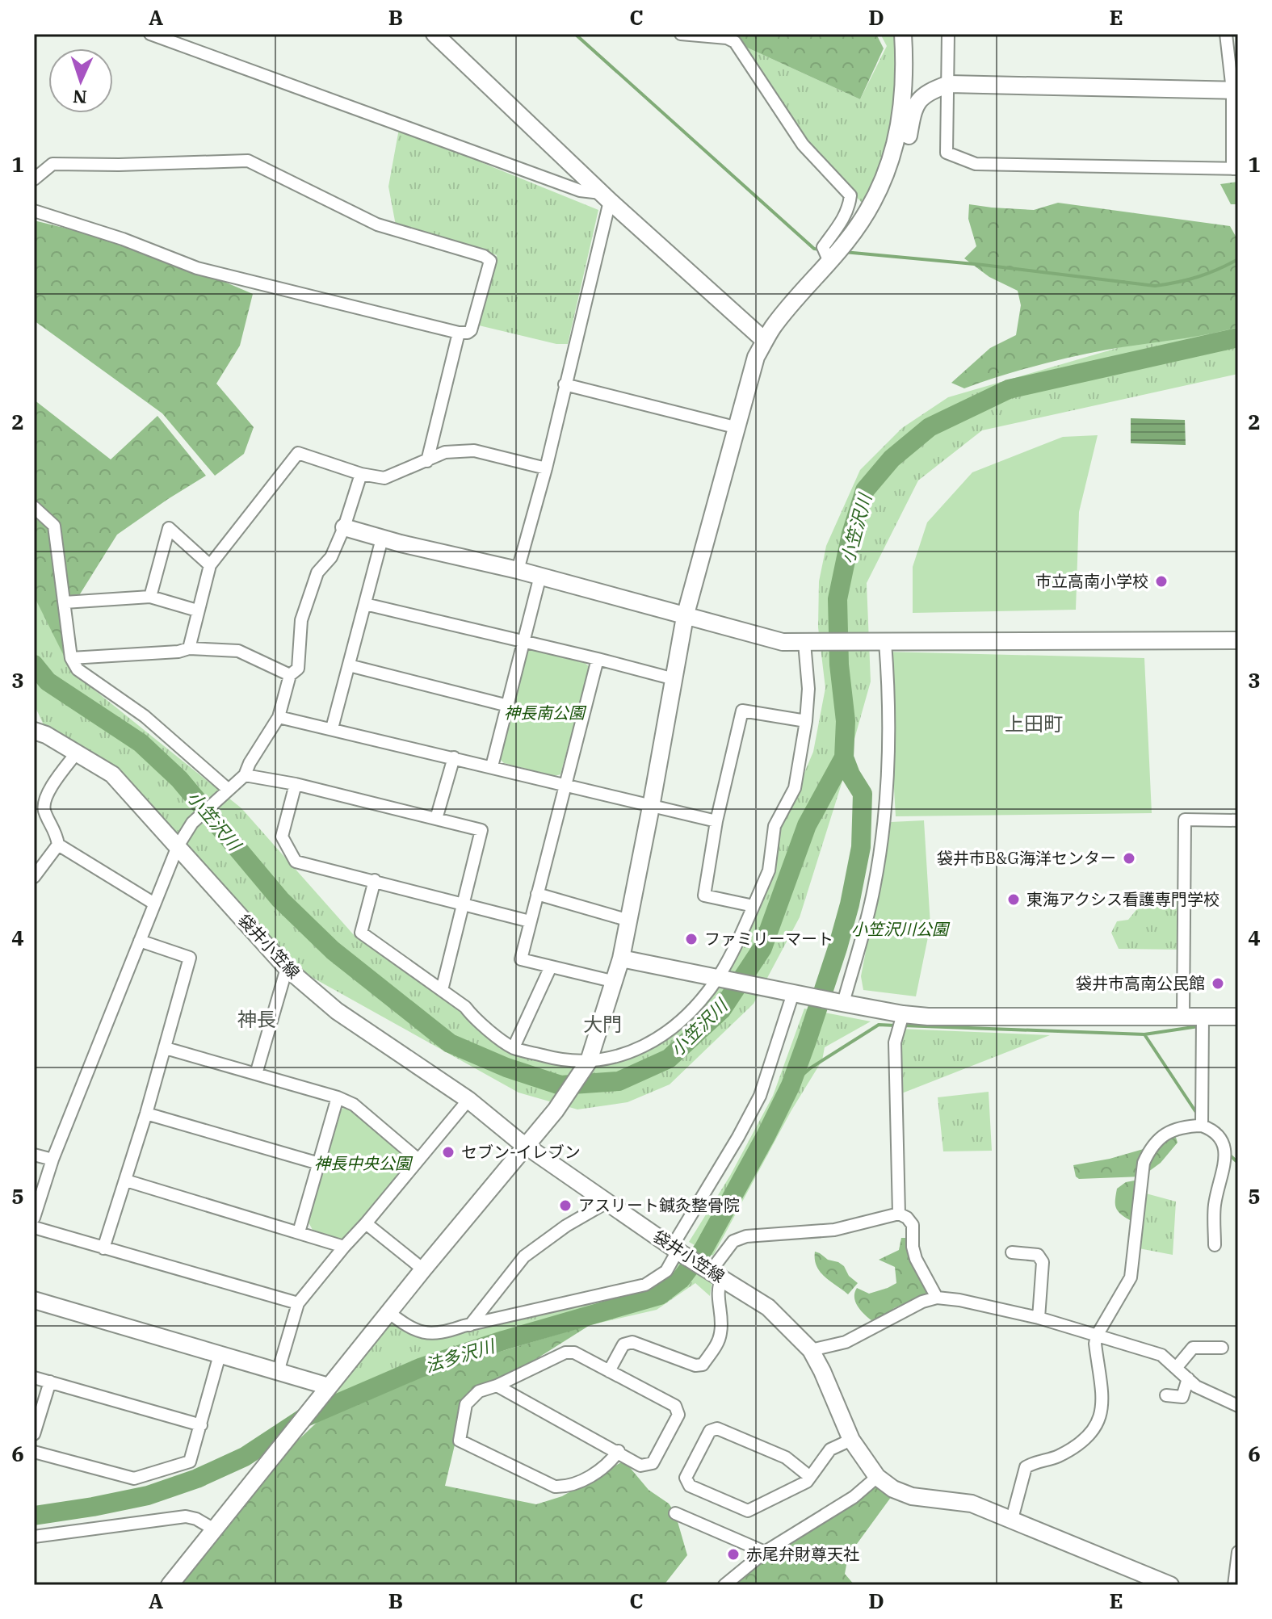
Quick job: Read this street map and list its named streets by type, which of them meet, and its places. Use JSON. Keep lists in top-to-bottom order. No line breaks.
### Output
{"streets":{"street":["袋井小笠線"]},"districts":["上田町","神長","大門"],"water":["小笠沢川","法多沢川"],"parks":["神長南公園","小笠沢川公園","神長中央公園"],"places":["市立高南小学校","袋井市B&G海洋センター","東海アクシス看護専門学校","ファミリーマート","袋井市高南公民館","セブン-イレブン","アスリート鍼灸整骨院","赤尾弁財尊天社"],"north":"bottom","grid":{"columns":["A","B","C","D","E"],"rows":["1","2","3","4","5","6"]}}
